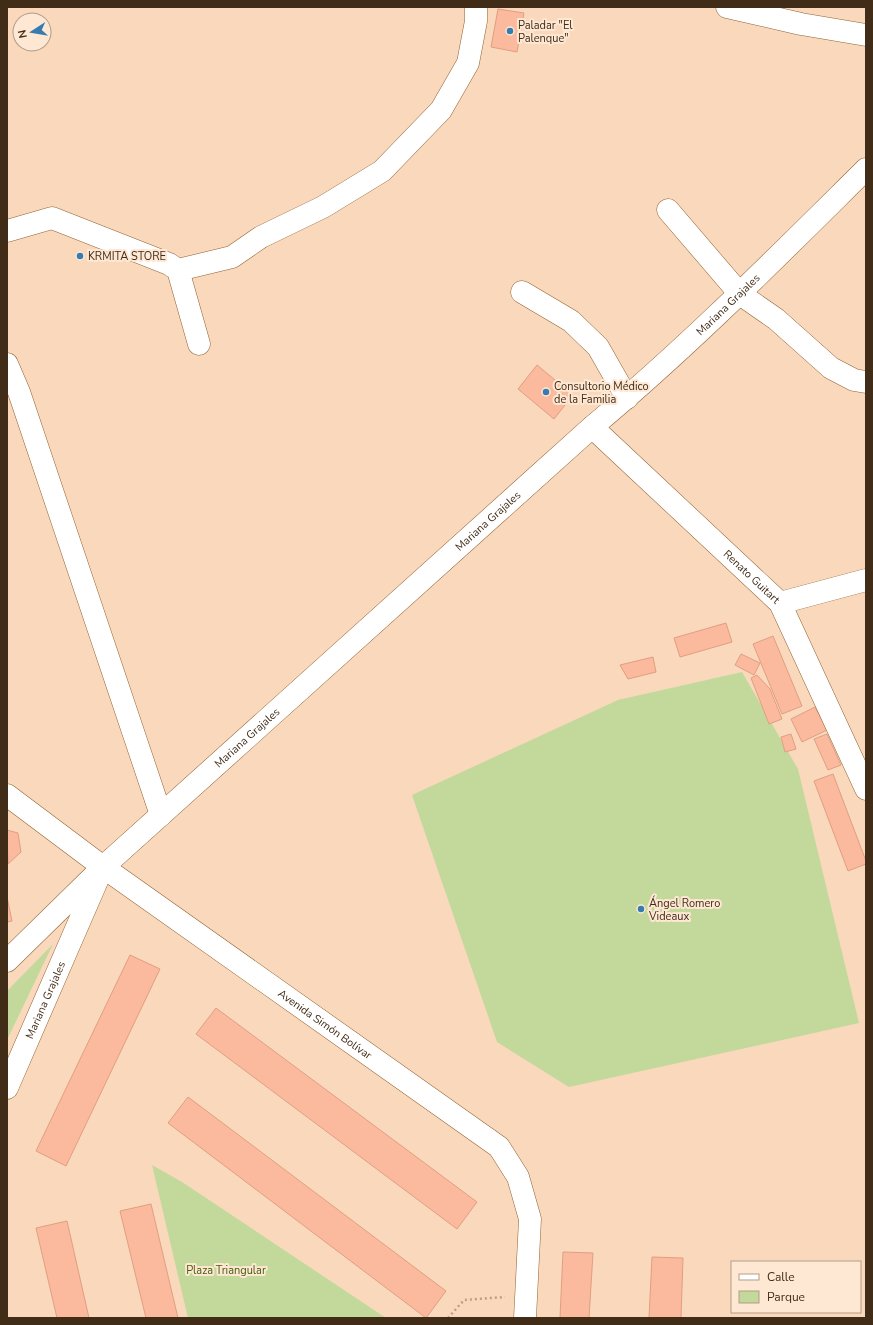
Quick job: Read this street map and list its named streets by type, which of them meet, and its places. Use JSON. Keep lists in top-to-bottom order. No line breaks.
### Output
{"streets":{"street":["Mariana Grajales","Renato Guitart","Avenida Simón Bolívar"]},"crossings":[["Mariana Grajales","Renato Guitart"],["Mariana Grajales","Avenida Simón Bolívar"]],"parks":["Plaza Triangular"],"places":["Paladar \"El Palenque\"","KRMITA STORE","Consultorio Médico de la Familia","Ángel Romero Videaux"],"legend":["Calle","Parque"],"north":"left"}
